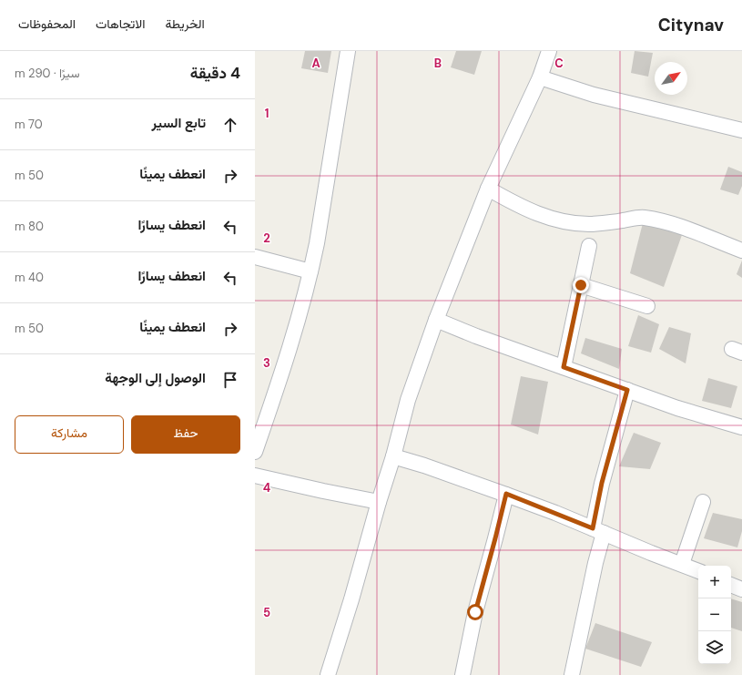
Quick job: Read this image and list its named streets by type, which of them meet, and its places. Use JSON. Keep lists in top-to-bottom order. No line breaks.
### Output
{"north":"top right","page":{"header":"Citynav","nav":["الخريطة","الاتجاهات","المحفوظات"],"heading":["4 دقيقة","سيرًا · 290 m"],"list":[["تابع السير","70 m"],["انعطف يمينًا","50 m"],["انعطف يسارًا","80 m"],["انعطف يسارًا","40 m"],["انعطف يمينًا","50 m"],"الوصول إلى الوجهة"],"buttons":["حفظ","مشاركة"],"map_buttons":["+","−"]},"grid":{"columns":["A","B","C"],"rows":["1","2","3","4","5"]}}
